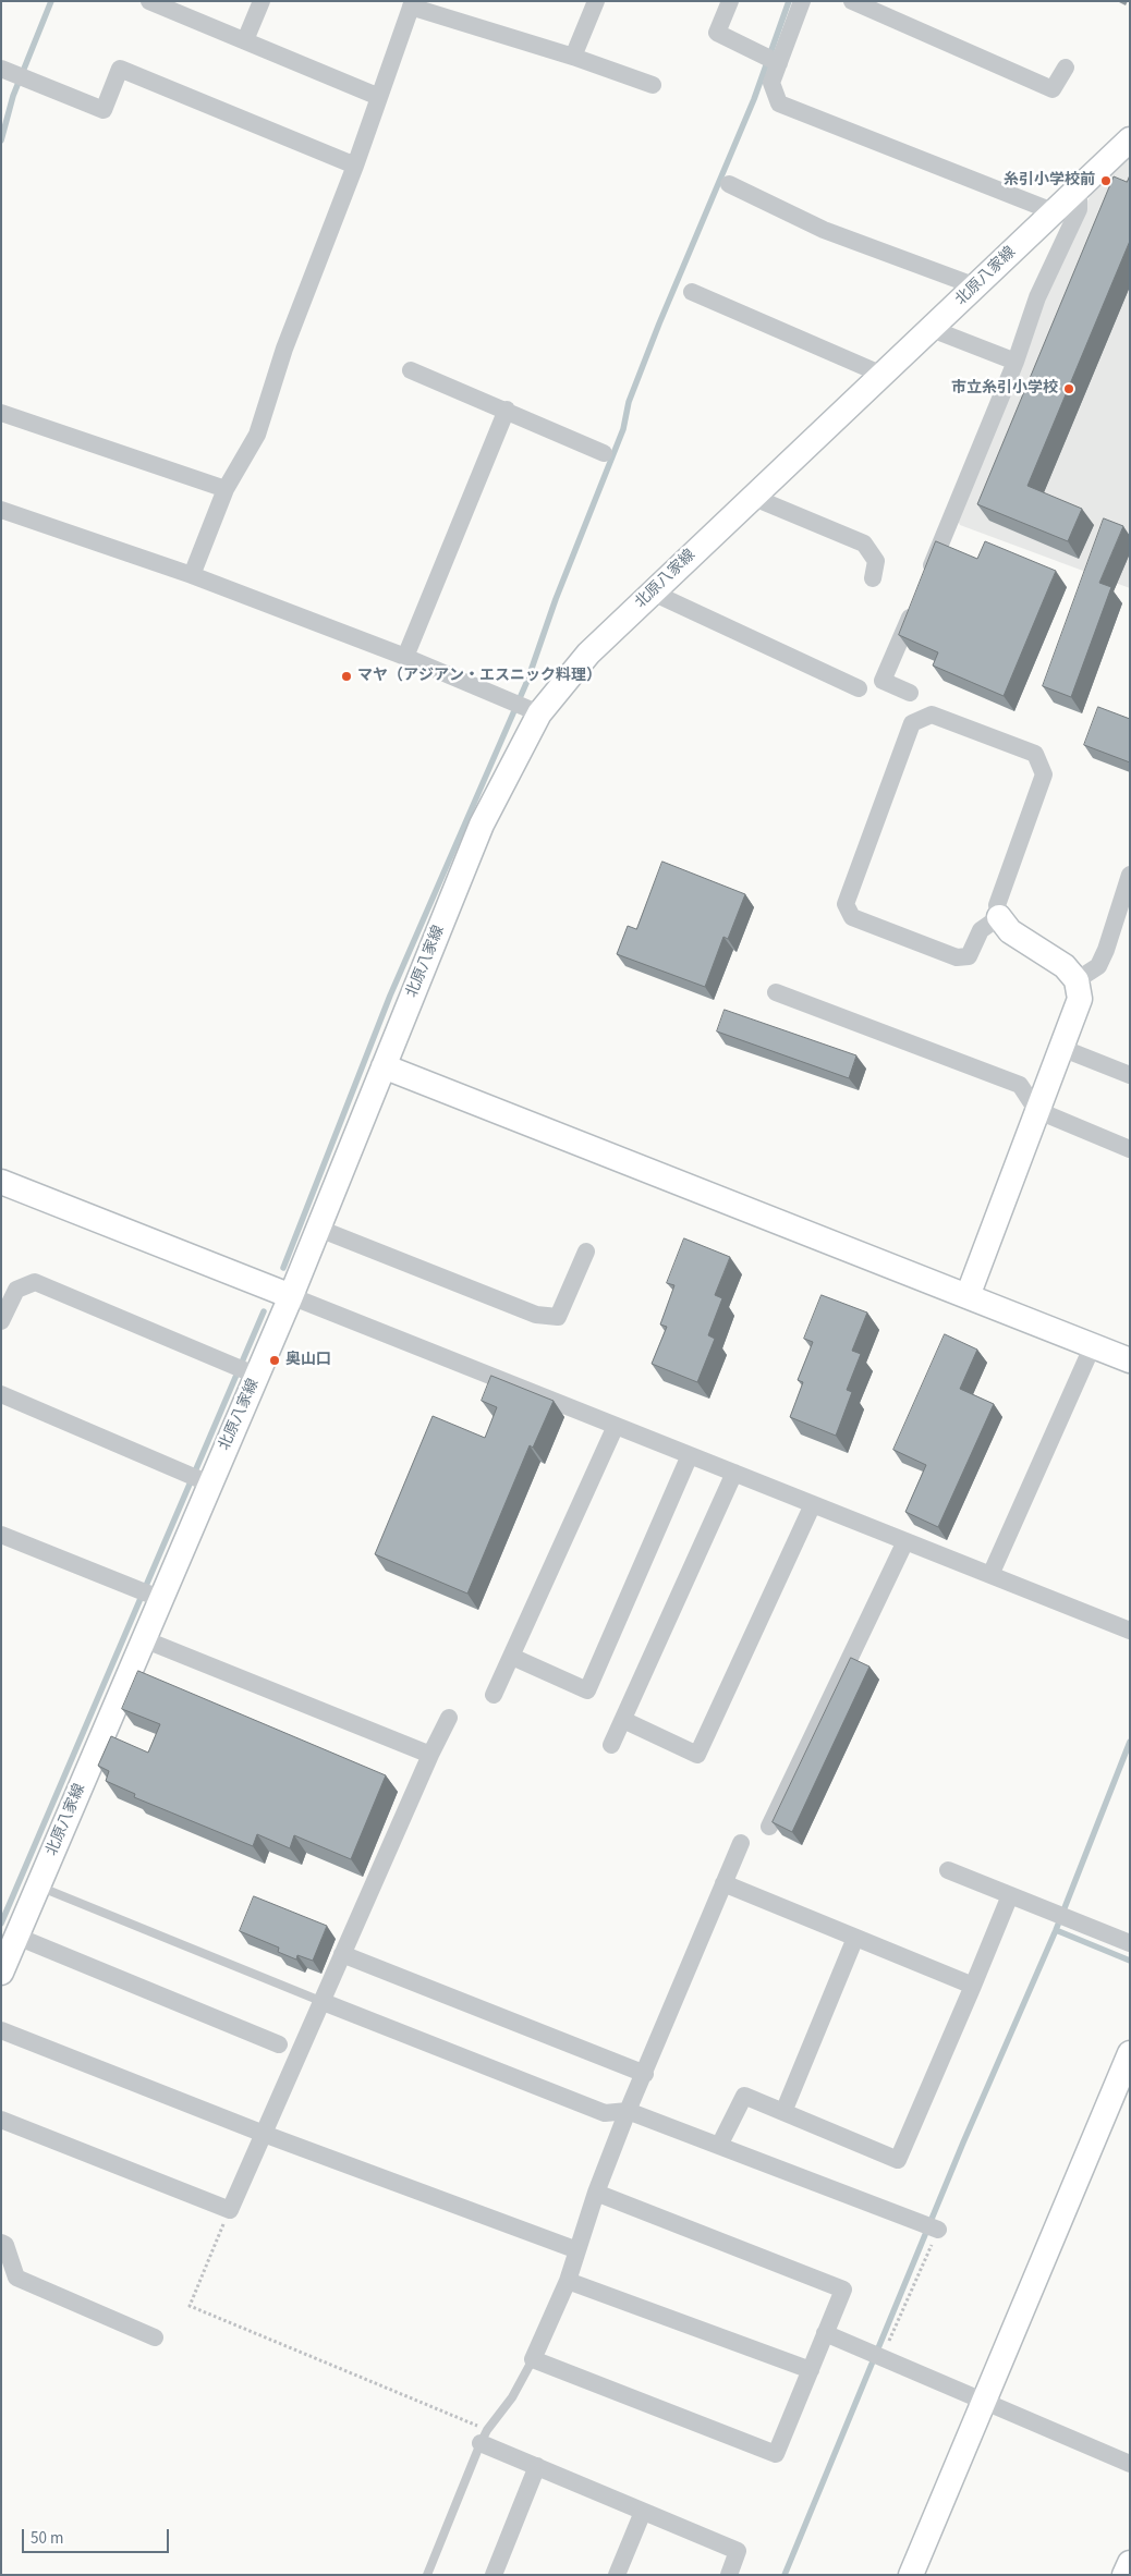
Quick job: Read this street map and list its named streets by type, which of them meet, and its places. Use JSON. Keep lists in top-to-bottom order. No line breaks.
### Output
{"streets":{"main road":["北原八家線"]},"places":["糸引小学校前","市立糸引小学校","マヤ（アジアン・エスニック料理）","奥山口"],"scale_bar":"50 m"}
